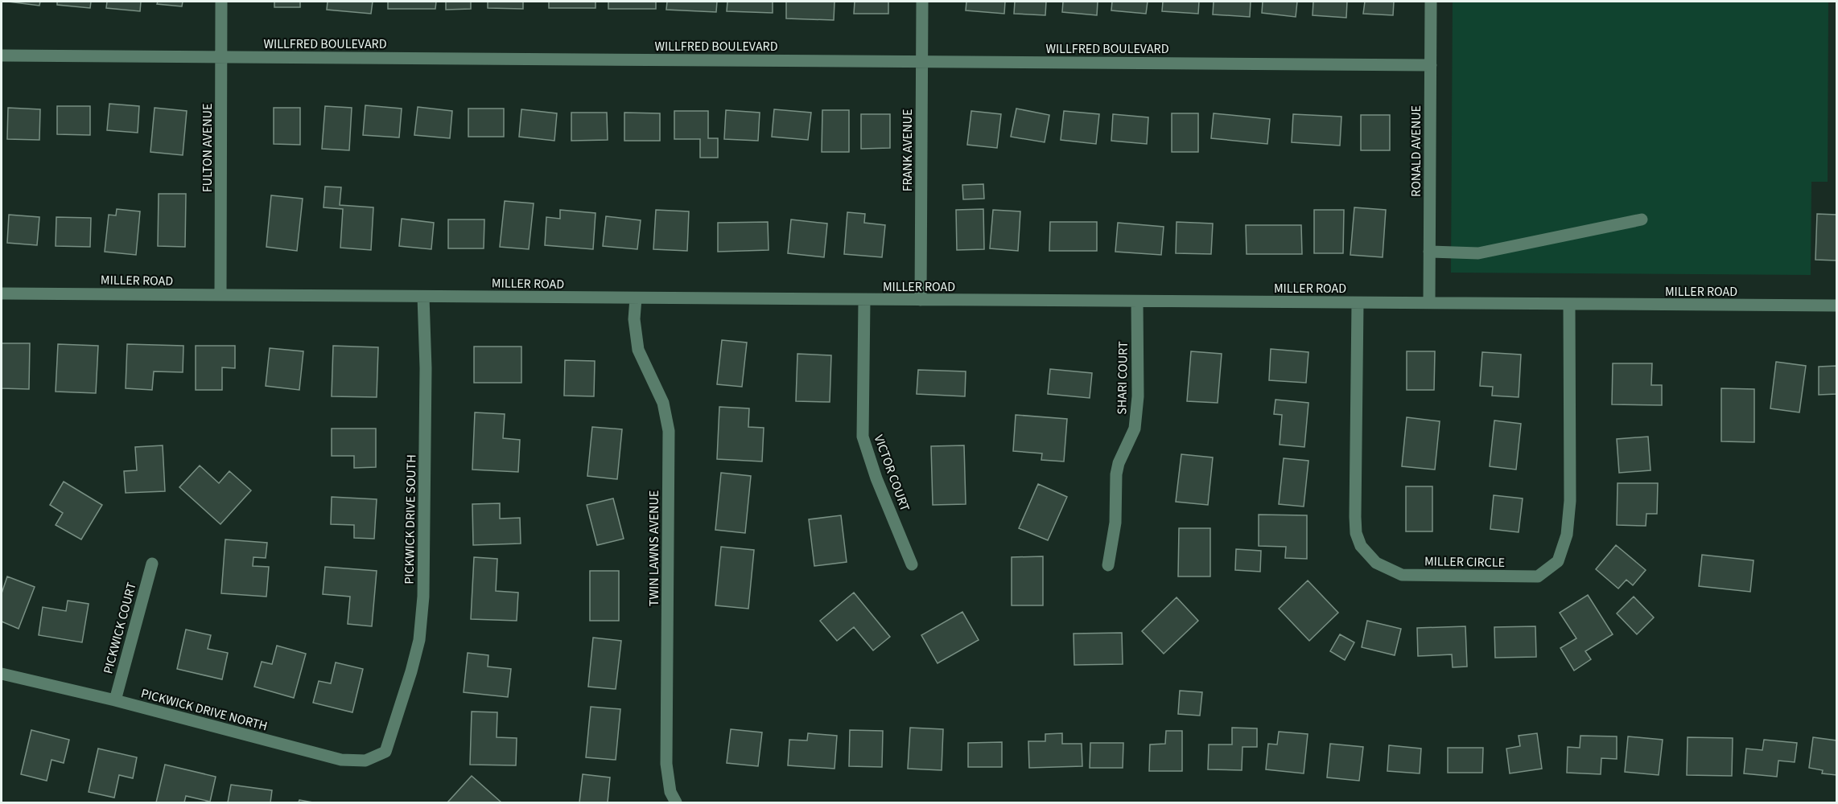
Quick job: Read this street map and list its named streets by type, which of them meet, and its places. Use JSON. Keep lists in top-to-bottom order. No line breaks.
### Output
{"streets":{"street":["WILLFRED BOULEVARD","FULTON AVENUE","FRANK AVENUE","RONALD AVENUE","MILLER ROAD","SHARI COURT","VICTOR COURT","PICKWICK DRIVE SOUTH","TWIN LAWNS AVENUE","MILLER CIRCLE","PICKWICK COURT","PICKWICK DRIVE NORTH"]},"crossings":[["WILLFRED BOULEVARD","FULTON AVENUE"],["WILLFRED BOULEVARD","FRANK AVENUE"],["WILLFRED BOULEVARD","RONALD AVENUE"],["FULTON AVENUE","MILLER ROAD"],["FRANK AVENUE","MILLER ROAD"],["RONALD AVENUE","MILLER ROAD"],["MILLER ROAD","SHARI COURT"],["MILLER ROAD","VICTOR COURT"],["MILLER ROAD","PICKWICK DRIVE SOUTH"],["MILLER ROAD","TWIN LAWNS AVENUE"],["MILLER ROAD","MILLER CIRCLE"],["PICKWICK DRIVE SOUTH","PICKWICK DRIVE NORTH"],["PICKWICK COURT","PICKWICK DRIVE NORTH"]]}
